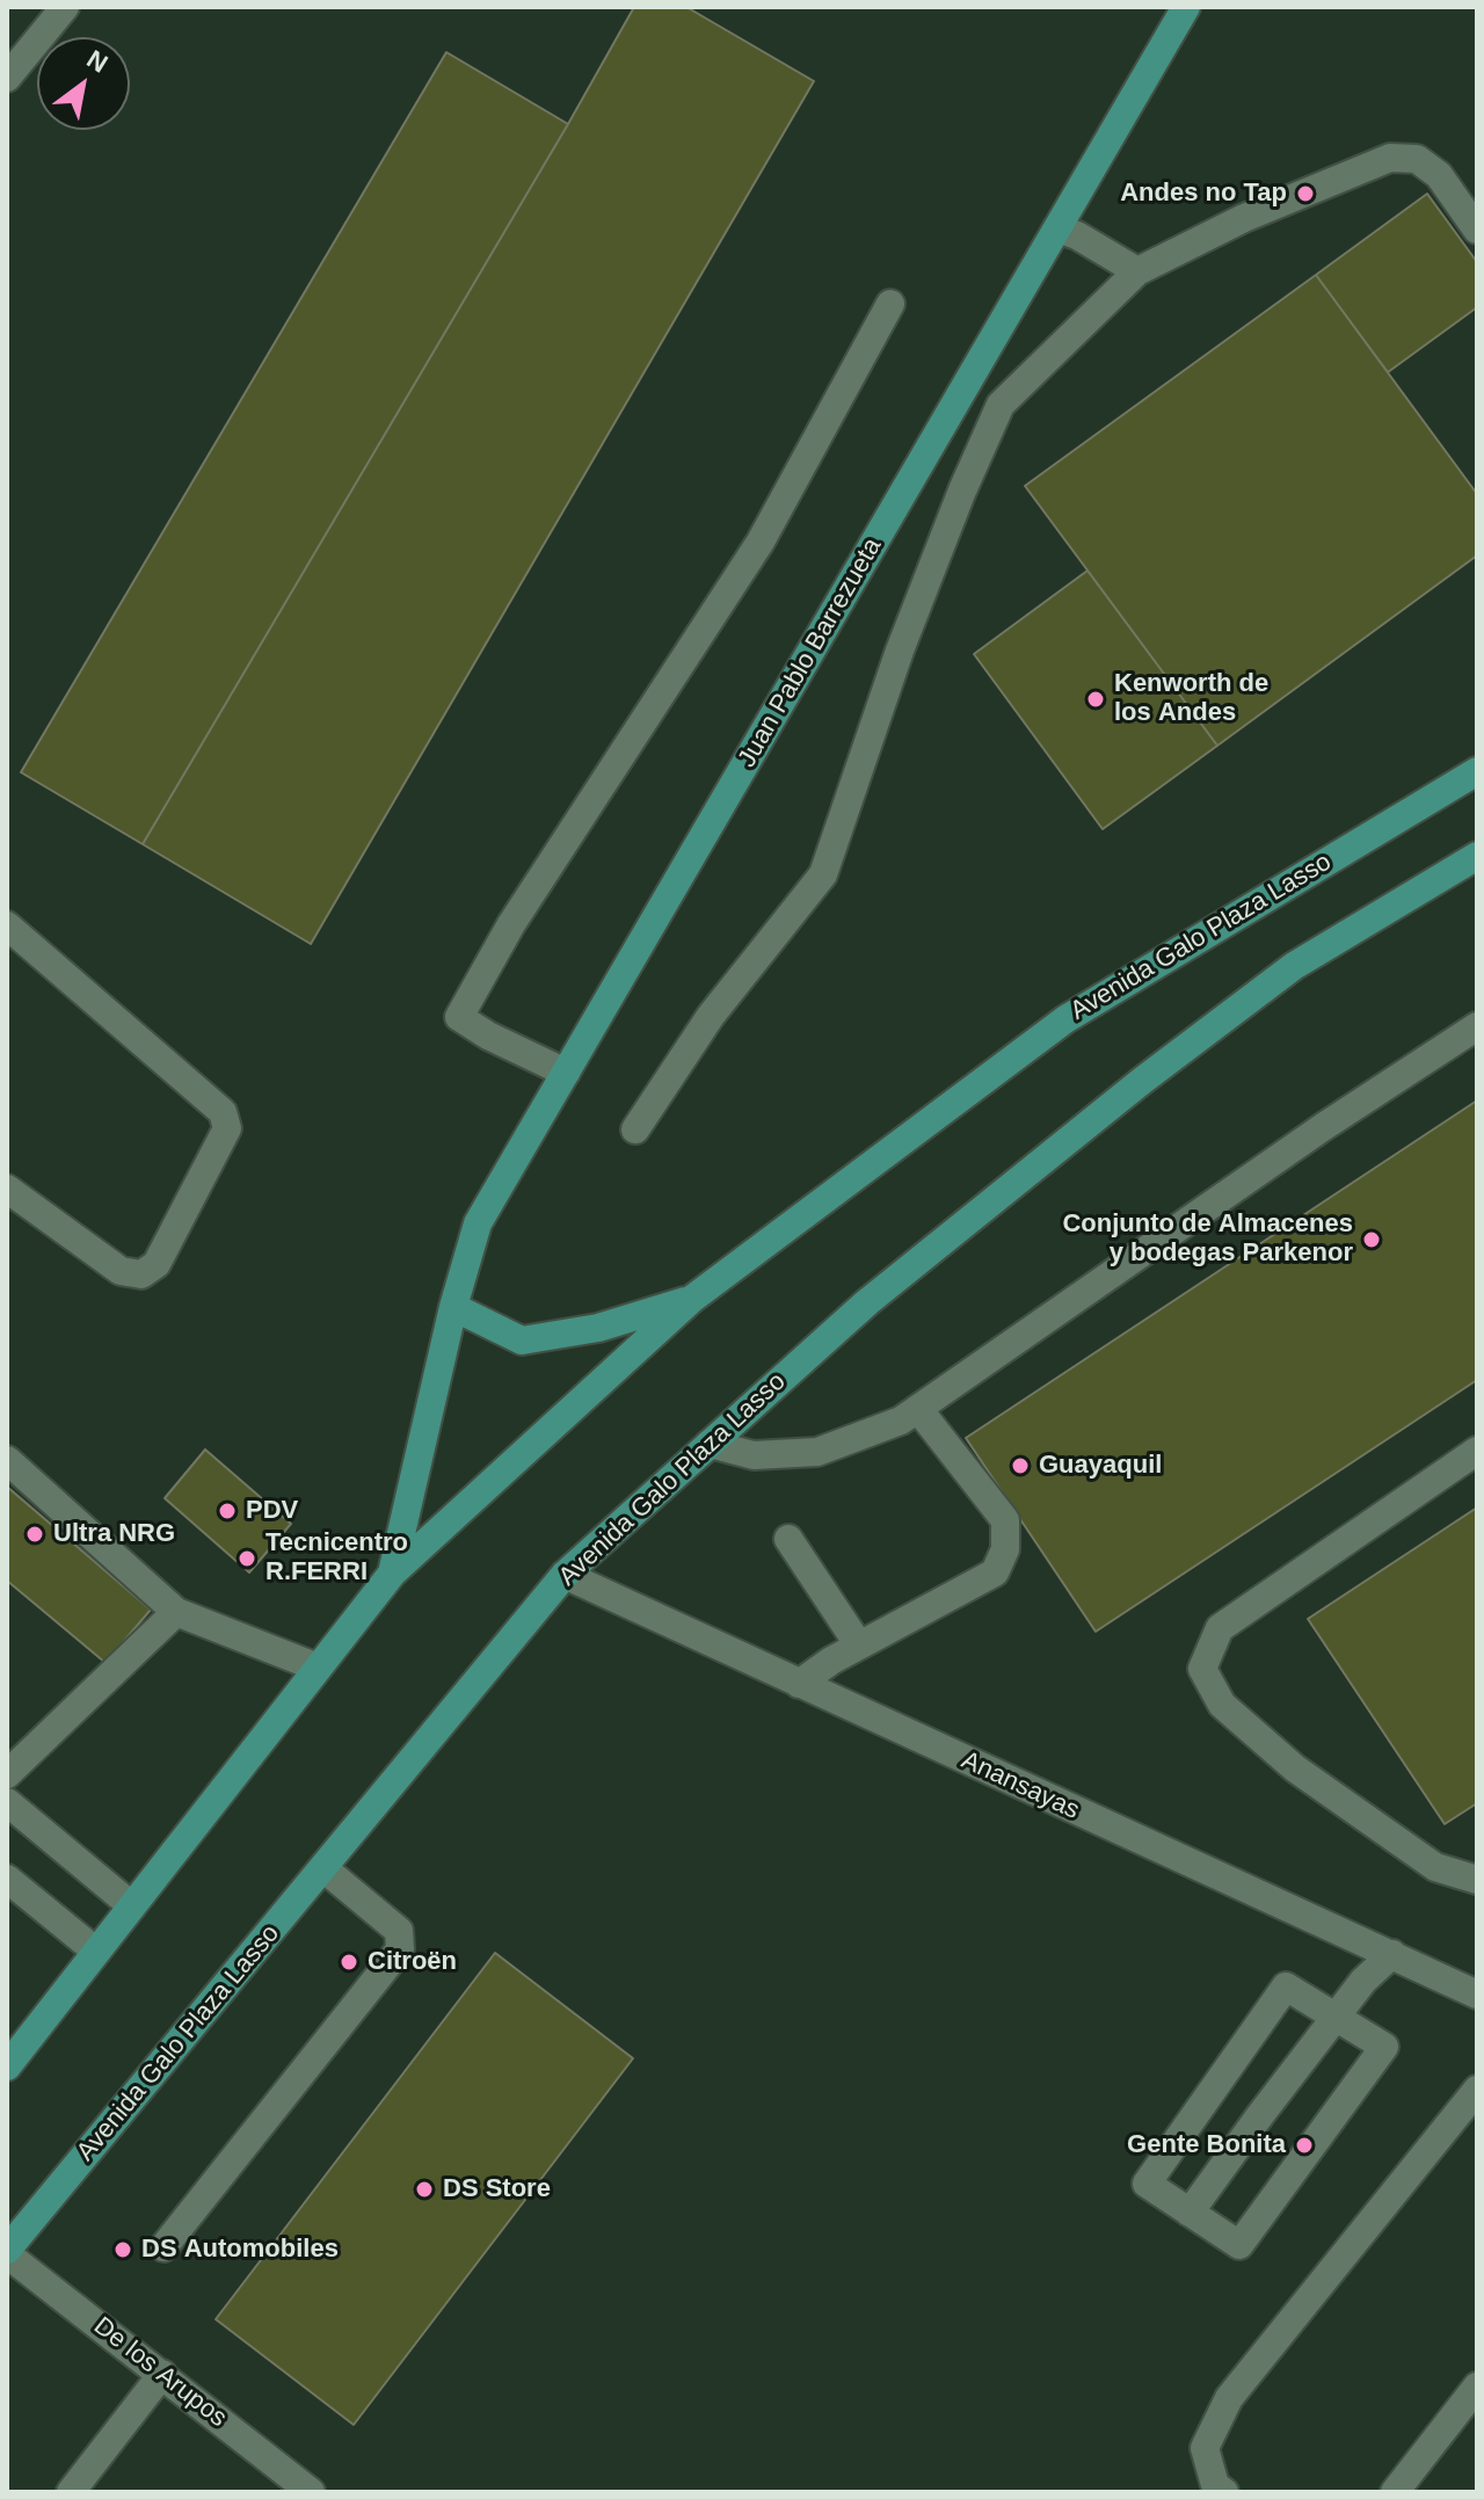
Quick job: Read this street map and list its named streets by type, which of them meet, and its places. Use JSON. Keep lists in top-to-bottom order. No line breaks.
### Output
{"streets":{"main road":["Juan Pablo Barrezueta","Avenida Galo Plaza Lasso"],"street":["Anansayas","De los Arupos"]},"crossings":[["Juan Pablo Barrezueta","Avenida Galo Plaza Lasso"],["Avenida Galo Plaza Lasso","Anansayas"],["Avenida Galo Plaza Lasso","De los Arupos"]],"places":["Andes no Tap","Kenworth de los Andes","Conjunto de Almacenes y bodegas Parkenor","Guayaquil","PDV","Ultra NRG","Tecnicentro R.FERRI","Citroën","Gente Bonita","DS Store","DS Automobiles"],"north":"top right"}
